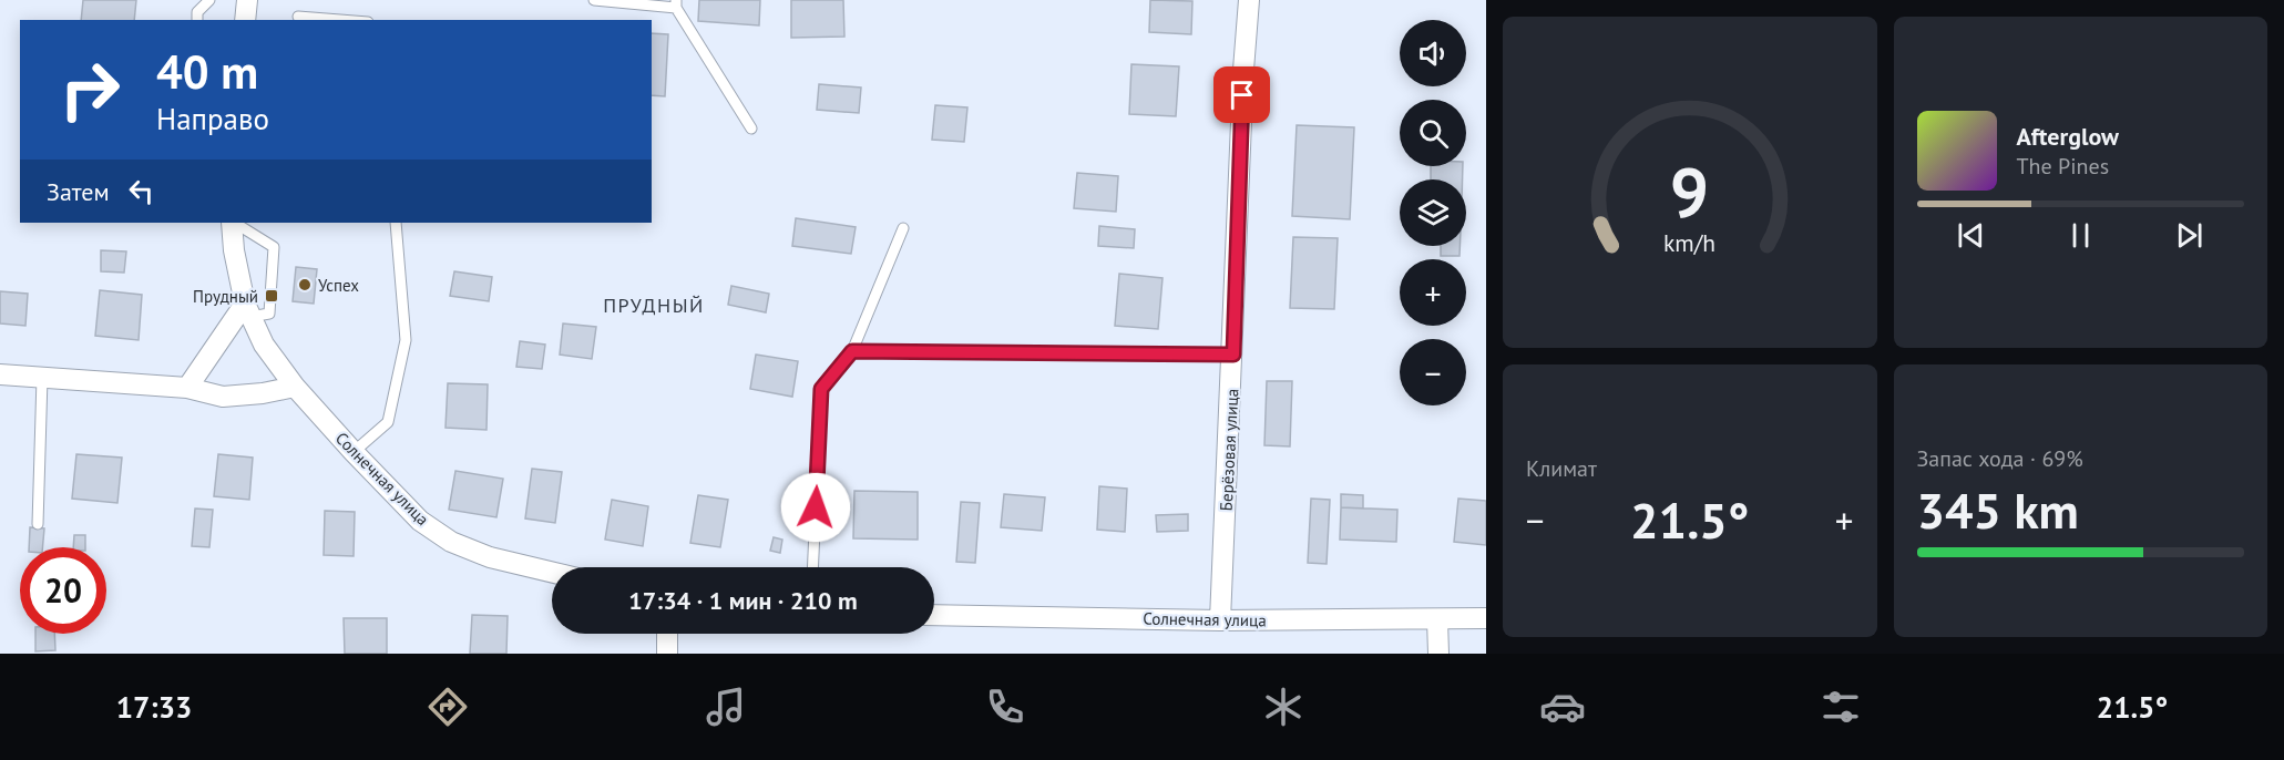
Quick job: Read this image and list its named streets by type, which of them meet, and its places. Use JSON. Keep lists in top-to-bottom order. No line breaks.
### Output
{"streets":{"street":["Берёзовая улица","Солнечная улица"]},"crossings":[["Берёзовая улица","Солнечная улица"]],"districts":["ПРУДНЫЙ"],"places":{"other":["Успех"],"transit":["Прудный"]},"page":{"map_buttons":["+","−"],"turn":["40 m","Направо"],"song":["Afterglow","The Pines"],"then":"Затем","tile":["Климат",["Запас хода · 69%","345 km"]],"heat":["−","21.5°","+"],"limit":"20","trip":"17:34 · 1 мин · 210 m","tabs":["17:33","21.5°"],"gauge":["9","km/h"]}}
